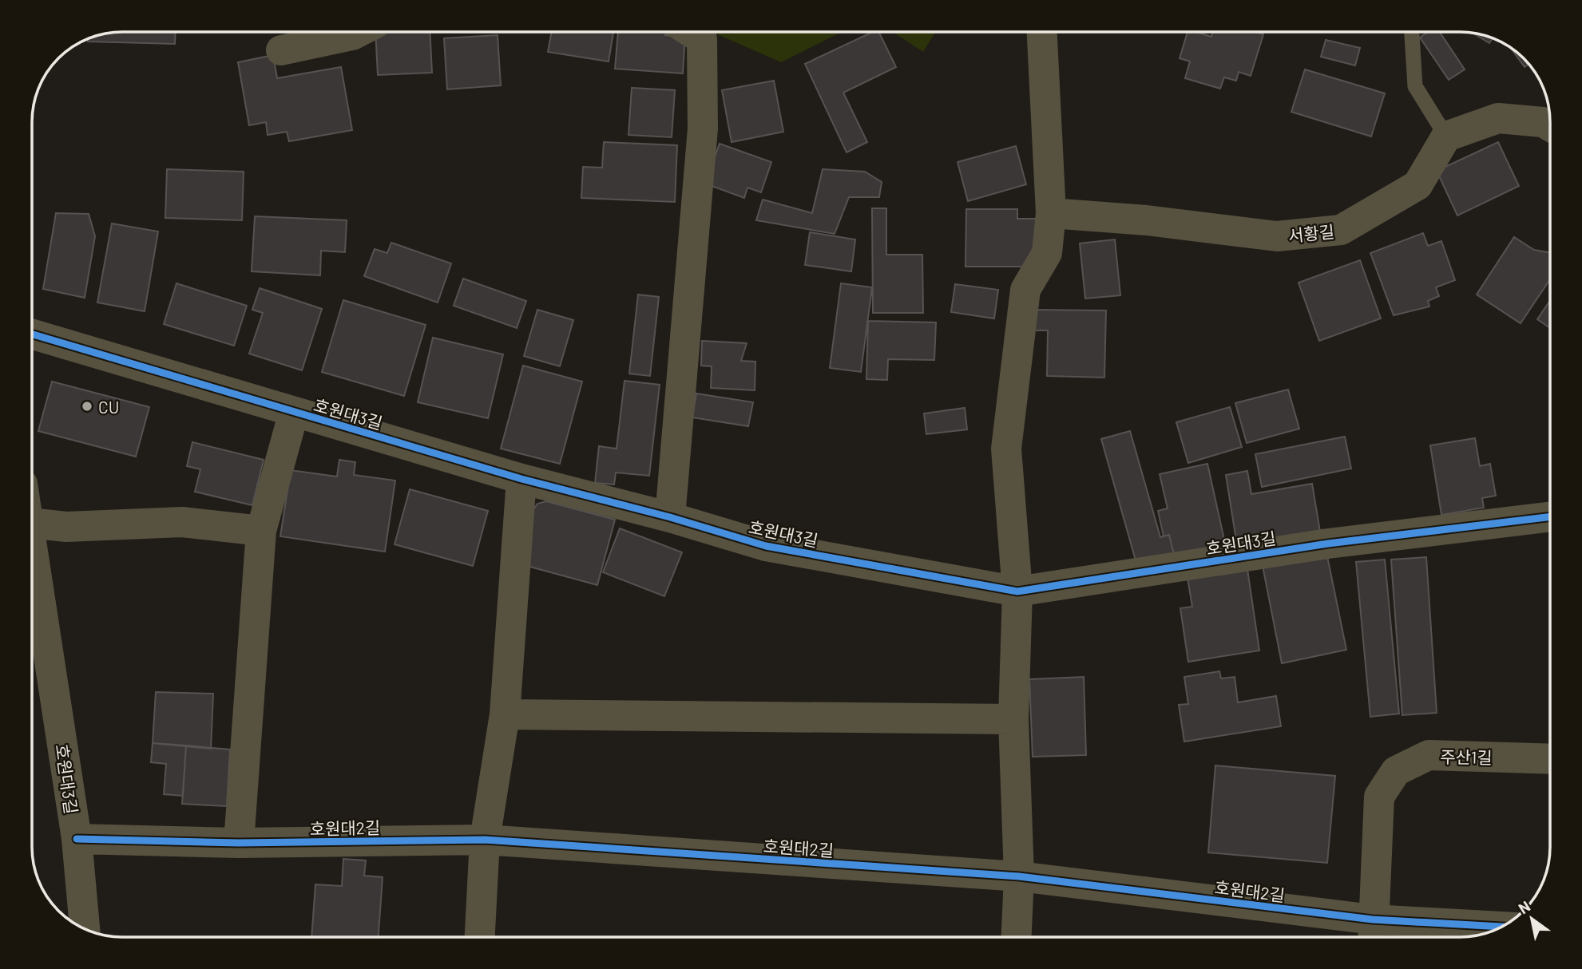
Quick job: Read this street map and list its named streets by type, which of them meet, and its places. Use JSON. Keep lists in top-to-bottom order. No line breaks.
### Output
{"streets":{"street":["서황길","호원대3길","주산1길","호원대2길"]},"crossings":[["호원대3길","호원대2길"],["주산1길","호원대2길"]],"places":["CU"],"north":"top left"}
